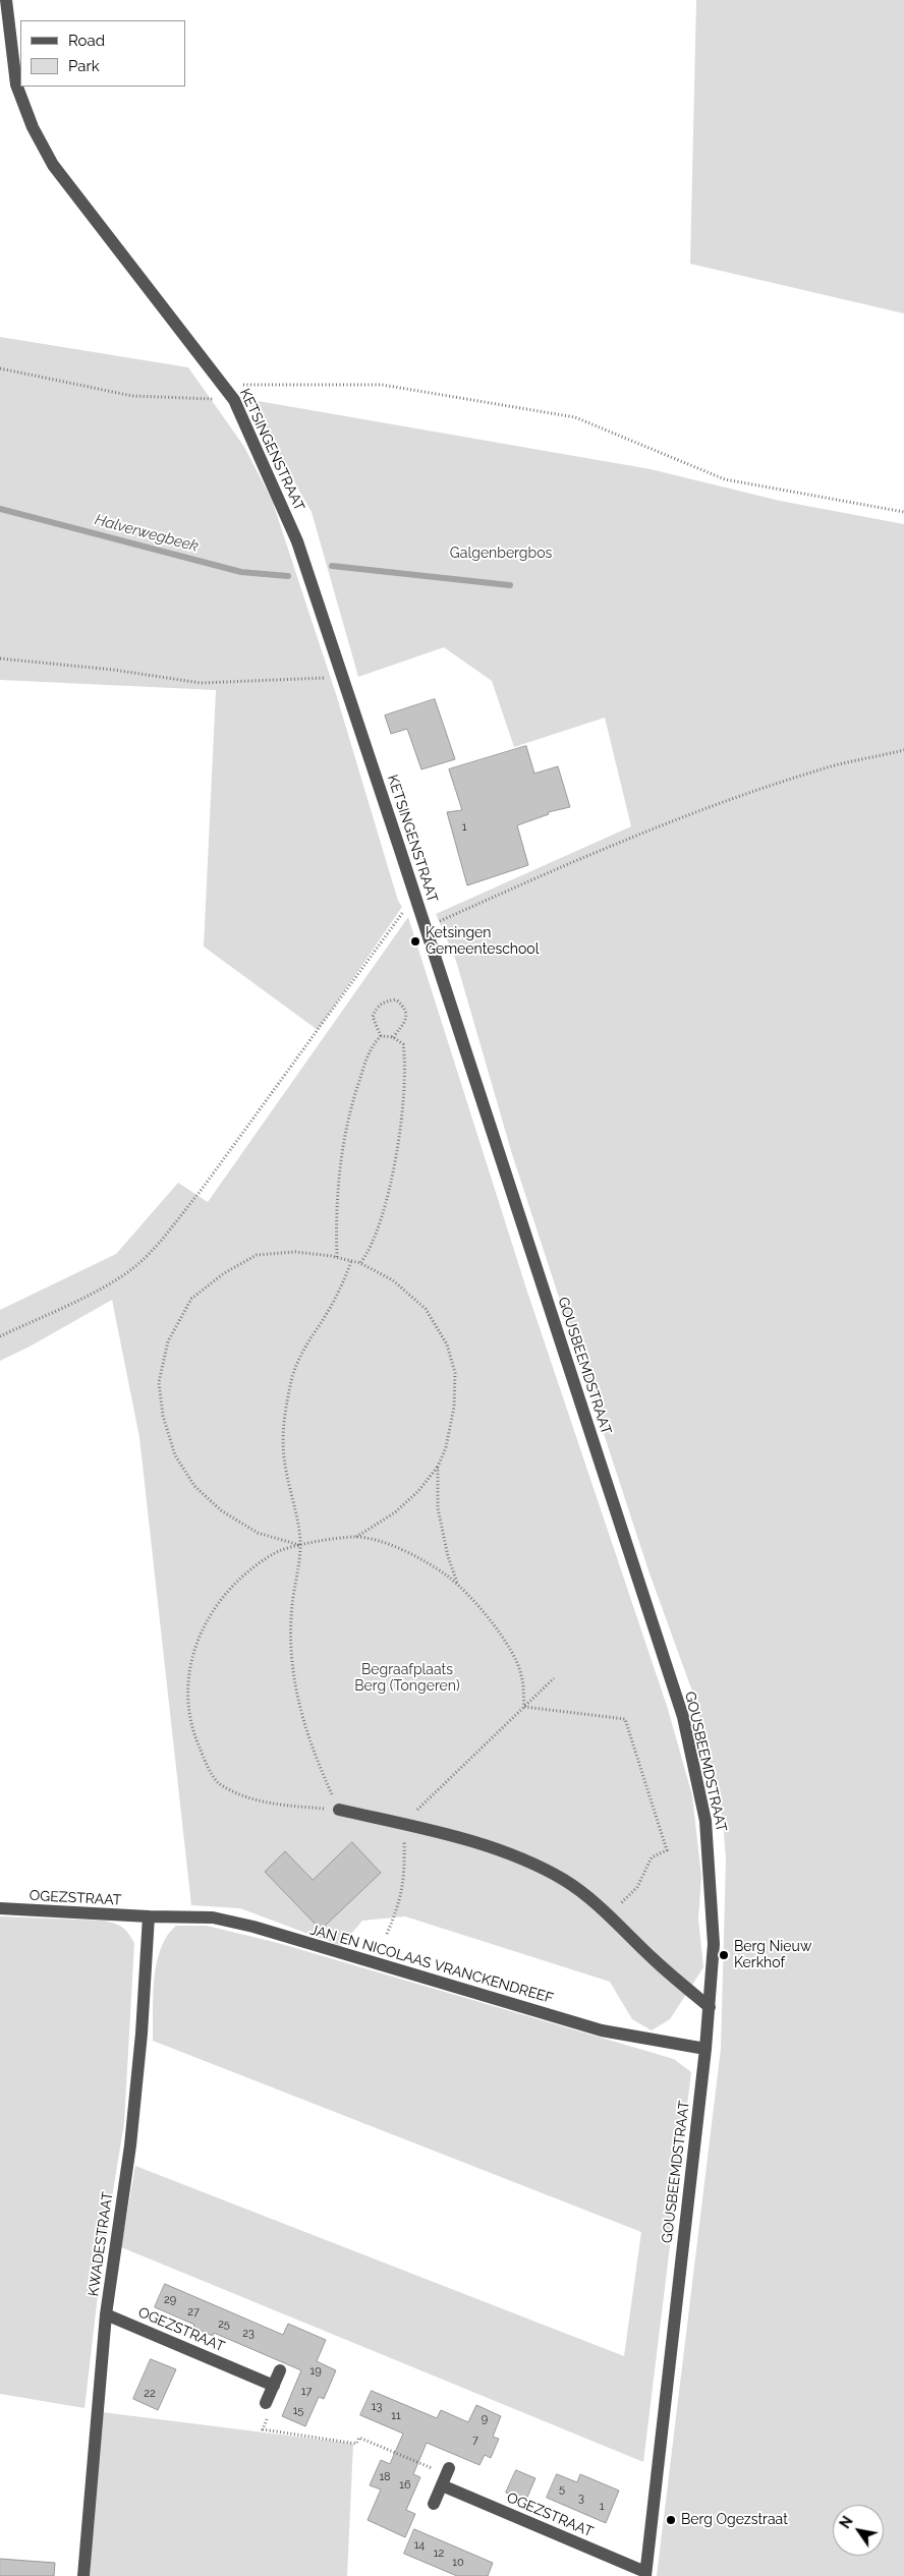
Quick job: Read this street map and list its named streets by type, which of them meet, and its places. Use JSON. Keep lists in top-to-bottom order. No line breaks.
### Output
{"streets":{"street":["KETSINGENSTRAAT","GOUSBEEMDSTRAAT","OGEZSTRAAT","JAN EN NICOLAAS VRANCKENDREEF","KWADESTRAAT"]},"crossings":[["KETSINGENSTRAAT","GOUSBEEMDSTRAAT"],["GOUSBEEMDSTRAAT","OGEZSTRAAT"],["GOUSBEEMDSTRAAT","JAN EN NICOLAAS VRANCKENDREEF"],["OGEZSTRAAT","JAN EN NICOLAAS VRANCKENDREEF"],["OGEZSTRAAT","KWADESTRAAT"],["JAN EN NICOLAAS VRANCKENDREEF","KWADESTRAAT"]],"water":["Halverwegbeek"],"parks":["Galgenbergbos","Begraafplaats Berg (Tongeren)"],"places":["Ketsingen Gemeenteschool","Berg Nieuw Kerkhof","Berg Ogezstraat"],"house_numbers":["1","29","27","25","23","19","17","22","13","15","11","9","7","18","16","5","3","1","14","12","10"],"legend":["Road","Park"],"north":"top left"}
